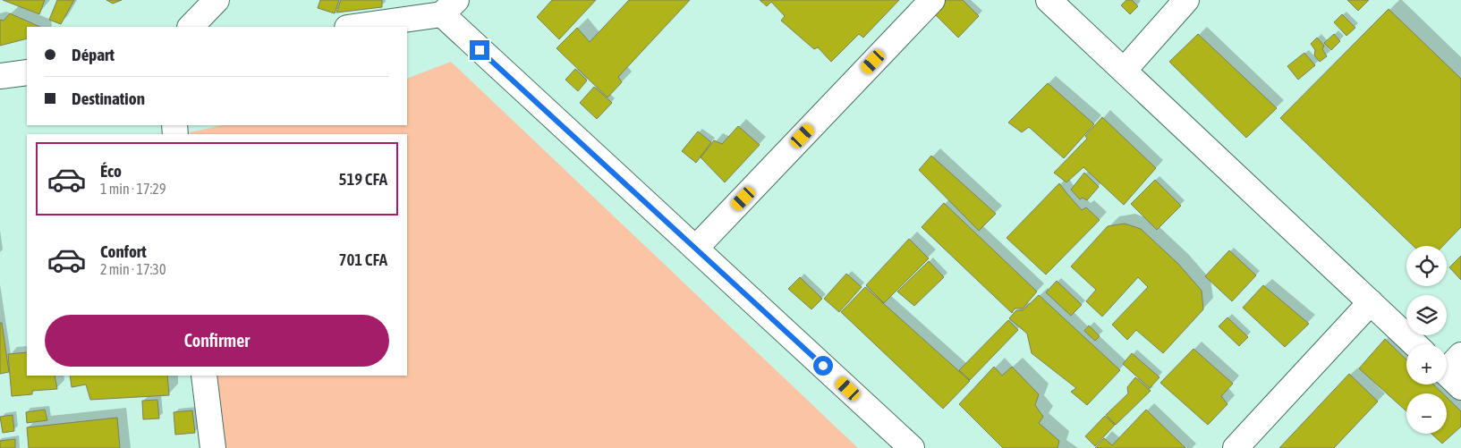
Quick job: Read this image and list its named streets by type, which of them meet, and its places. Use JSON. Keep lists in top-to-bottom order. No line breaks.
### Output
{"page":{"banner":["Départ","Destination"],"list":[{"name":"Éco","note":"1 min · 17:29","value":"519 CFA"},{"name":"Confort","note":"2 min · 17:30","value":"701 CFA"}],"map_buttons":["+","−"],"buttons":"Confirmer"}}
